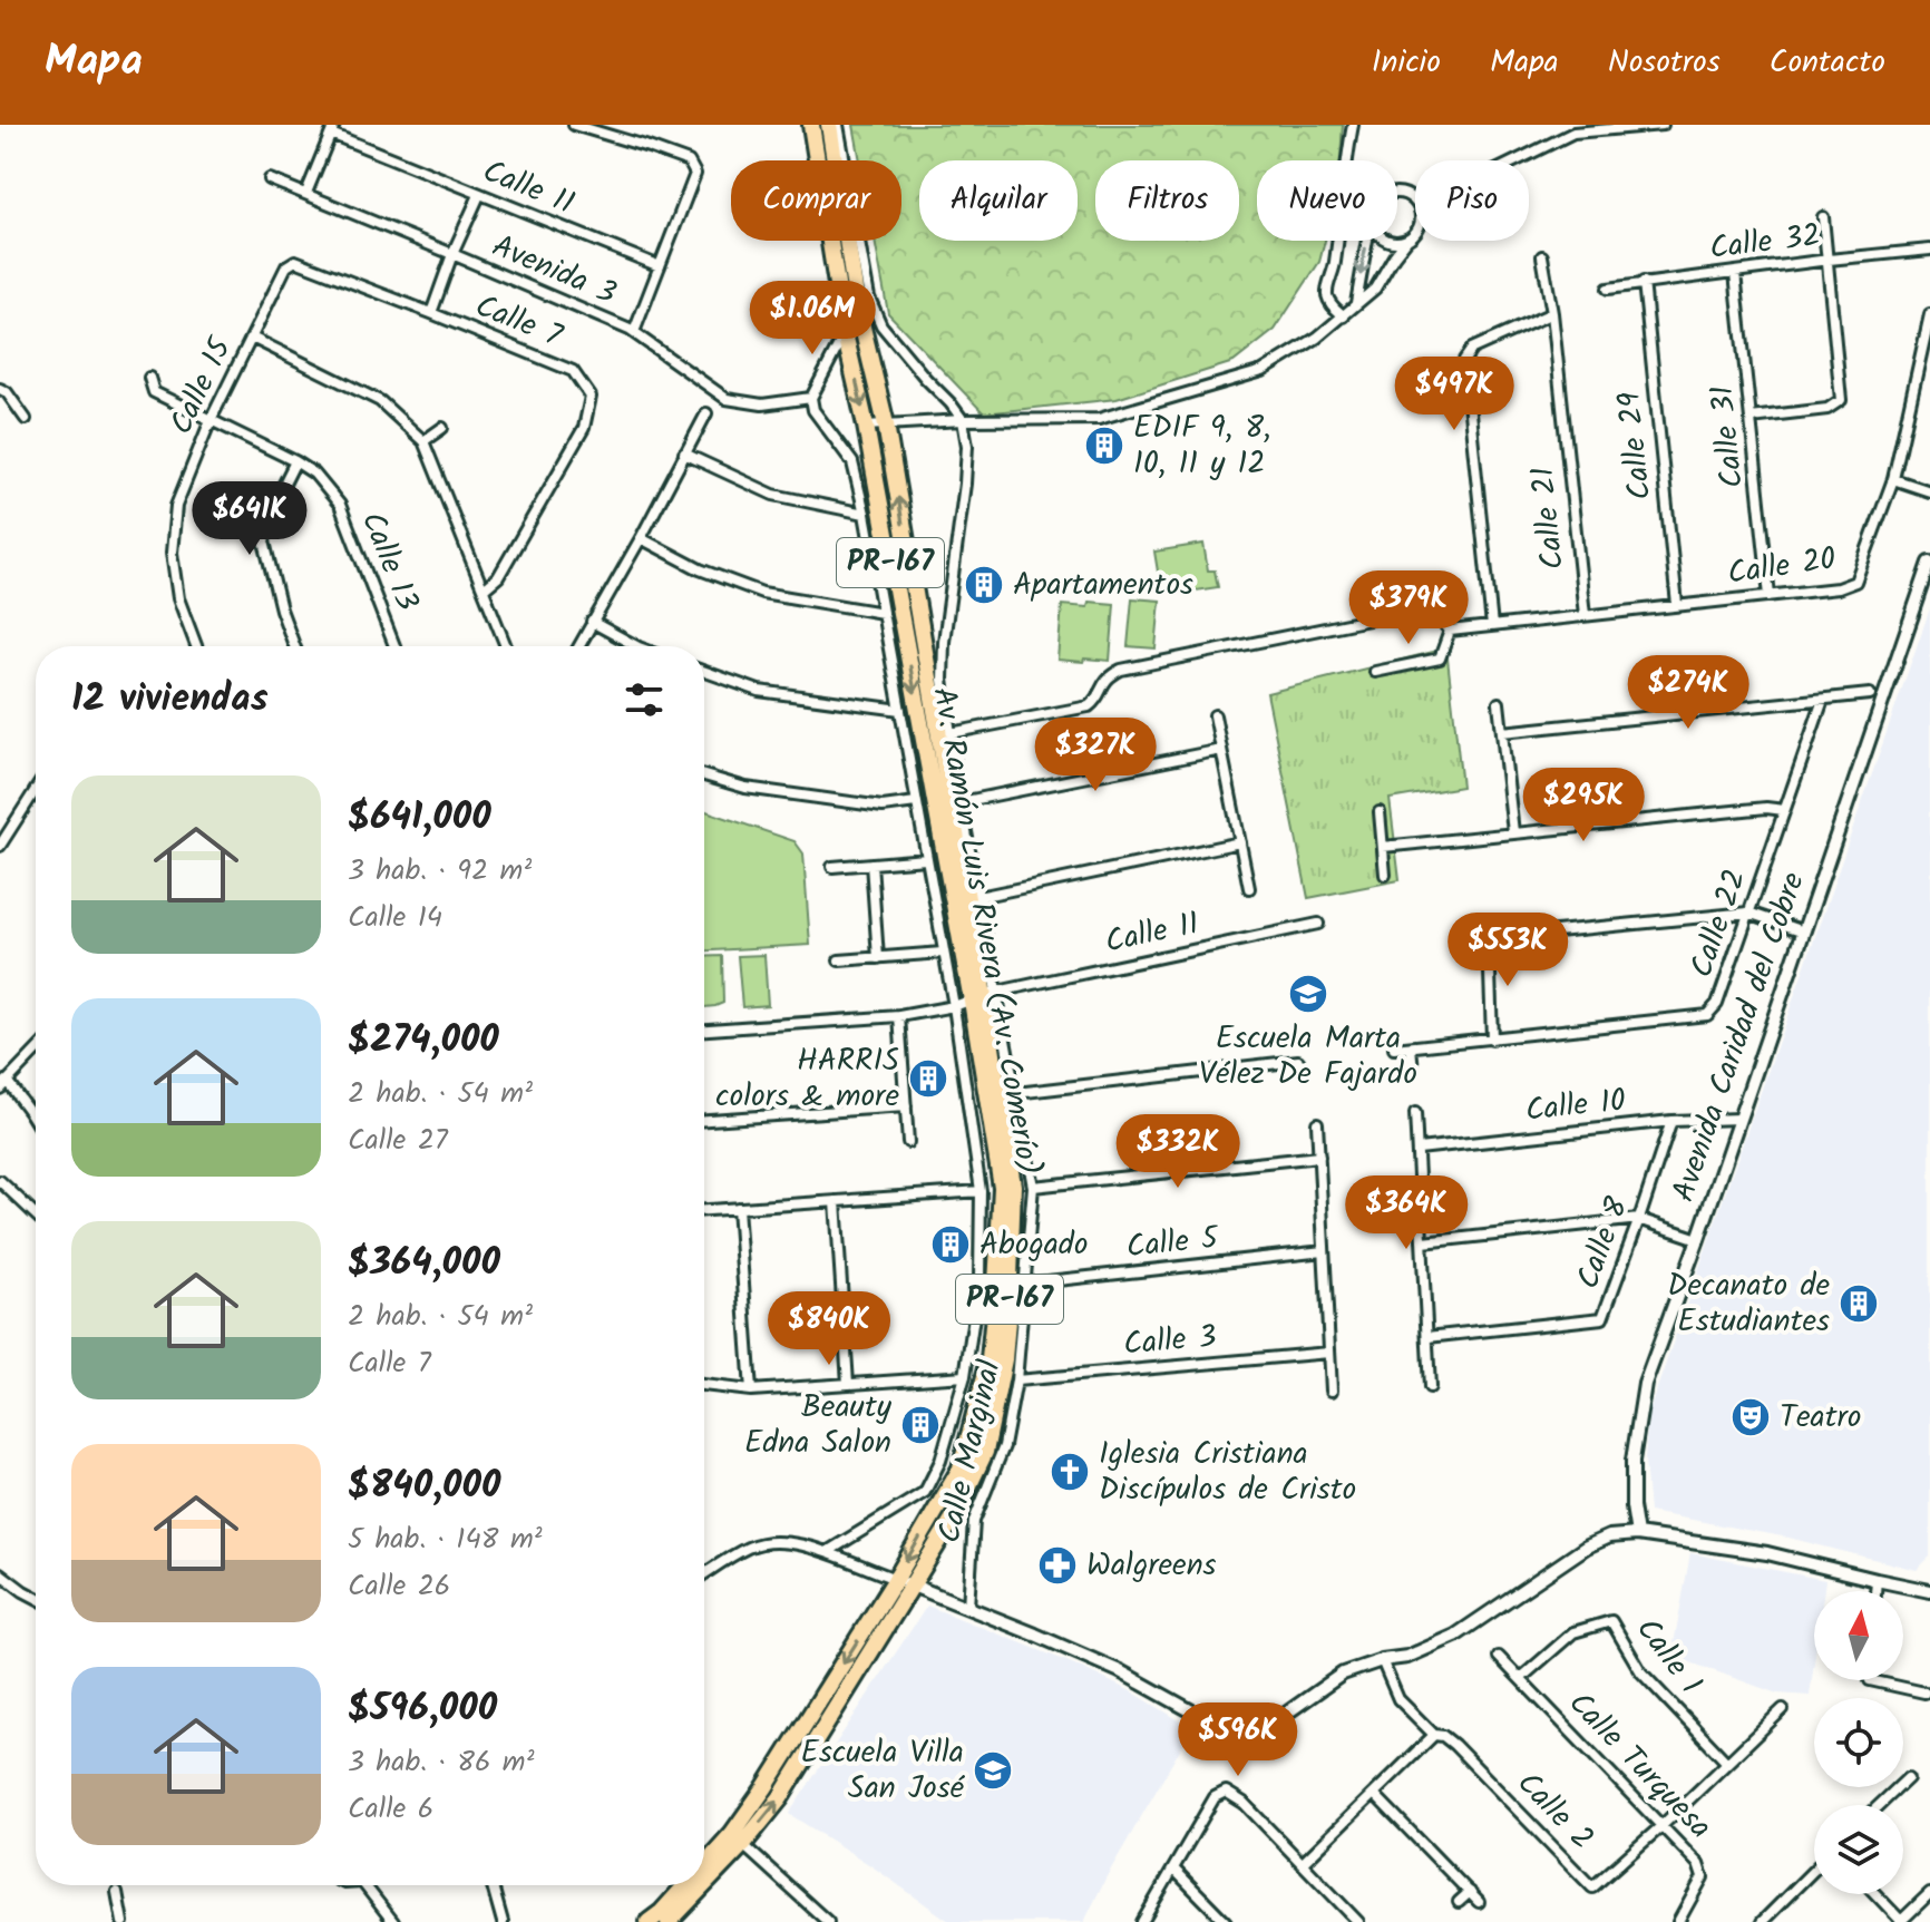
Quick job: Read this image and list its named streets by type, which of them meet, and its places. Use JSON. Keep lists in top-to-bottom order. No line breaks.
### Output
{"streets":{"highway":["PR-167","Av. Ramón Luis Rivera (Av. Comerío)"],"street":["Calle 11","Calle 32","Avenida 3","Calle 7","Calle 15","Calle 31","Calle 29","Calle 21","Calle 13","Calle 20","Calle 22","Avenida Caridad del Cobre","Calle 10","Calle 5","Calle 8","Calle 3","Calle Marginal","Calle 1","Calle Turquesa","Calle 2"]},"crossings":[["Calle 11","Av. Ramón Luis Rivera (Av. Comerío)"],["Calle 11","Calle Marginal"],["Calle 32","Calle 31"],["Calle 32","Calle 29"],["Avenida 3","Calle Marginal"],["Calle 7","Calle 15"],["Calle 15","Calle 13"],["Calle 31","Calle 20"],["Calle 29","Calle 20"],["Calle 21","Calle 20"],["Av. Ramón Luis Rivera (Av. Comerío)","Calle Marginal"],["Avenida Caridad del Cobre","Calle 10"],["Calle 10","Calle 8"],["Calle 5","Calle Marginal"],["Calle 3","Calle Marginal"],["Calle 1","Calle Turquesa"],["Calle 1","Calle 2"],["Calle Turquesa","Calle 2"]],"places":{"building":["EDIF 9, 8, 10, 11 y 12","Apartamentos","HARRIS colors & more","Abogado","Decanato de Estudiantes","Beauty Edna Salon"],"school or university":["Escuela Marta Vélez De Fajardo","Escuela Villa San José"],"theatre":["Teatro"],"church":["Iglesia Cristiana Discípulos de Cristo"],"pharmacy":["Walgreens"]},"north":"top","page":{"header":"Mapa","nav":["Inicio","Mapa","Nosotros","Contacto"],"chip":["Comprar","Alquilar","Filtros","Nuevo","Piso"],"price":["$1.06M","$497K","$641K","$379K","$274K","$327K","$295K","$553K","$332K","$364K","$840K","$596K"],"heading":"12 viviendas","list":[{"name":"$641,000","note":"3 hab. · 92 m² · Calle 14"},{"name":"$274,000","note":"2 hab. · 54 m² · Calle 27"},{"name":"$364,000","note":"2 hab. · 54 m² · Calle 7"},{"name":"$840,000","note":"5 hab. · 148 m² · Calle 26"},{"name":"$596,000","note":"3 hab. · 86 m² · Calle 6"}]}}
